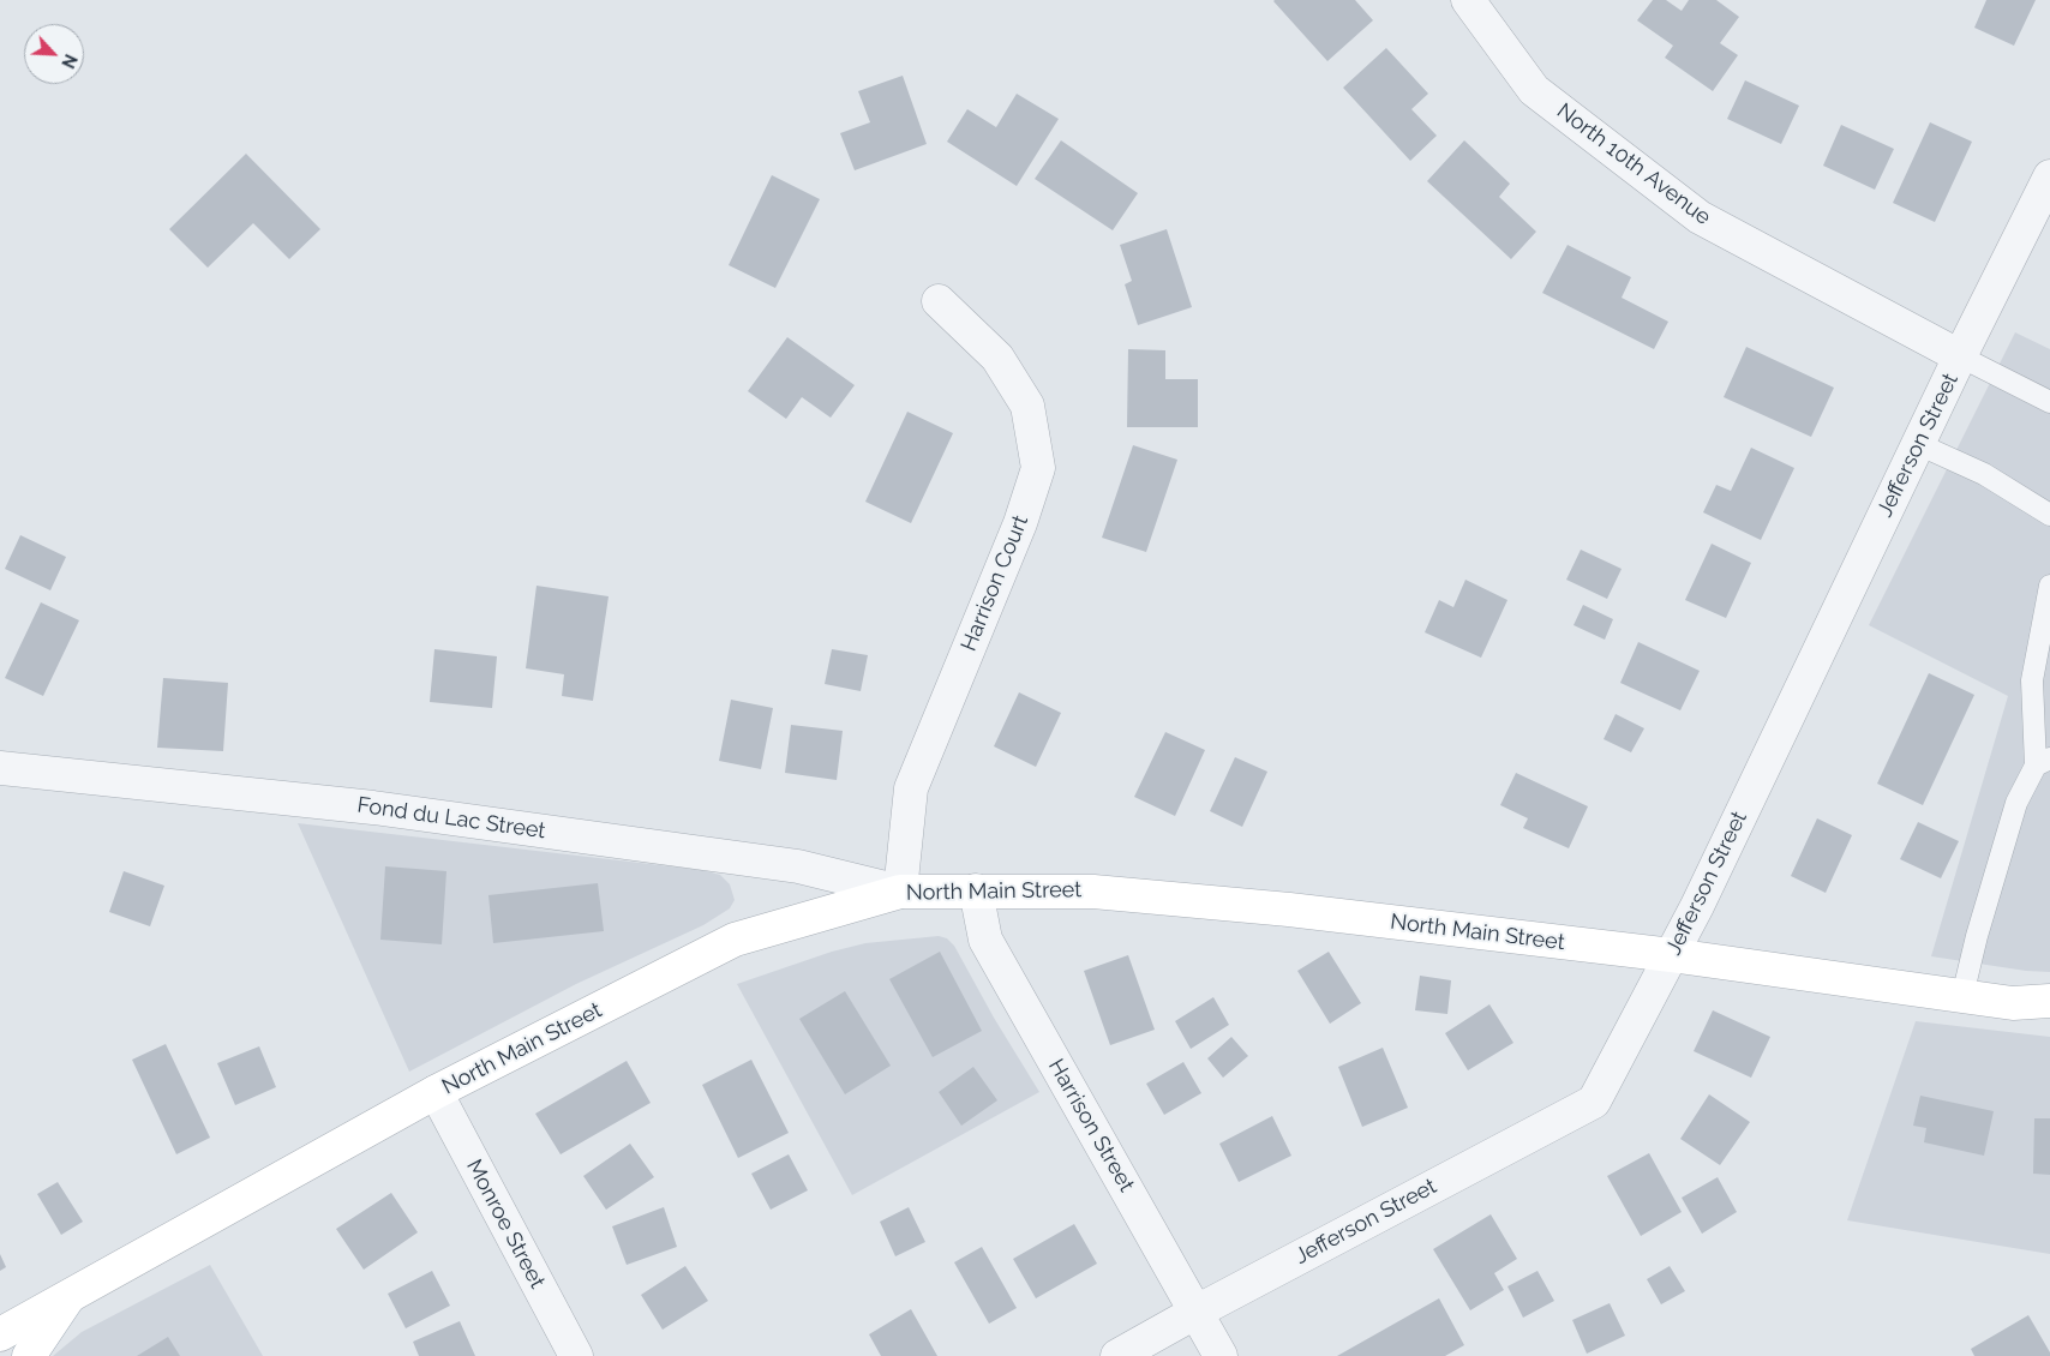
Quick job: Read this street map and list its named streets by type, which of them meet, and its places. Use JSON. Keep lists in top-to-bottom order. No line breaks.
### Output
{"streets":{"main road":["North Main Street"],"street":["North 10th Avenue","Jefferson Street","Harrison Court","Fond du Lac Street","Harrison Street","Monroe Street"]},"crossings":[["North 10th Avenue","Jefferson Street"],["Jefferson Street","North Main Street"],["Jefferson Street","Harrison Street"],["Harrison Court","Fond du Lac Street"],["Harrison Court","North Main Street"],["Fond du Lac Street","North Main Street"],["North Main Street","Harrison Street"],["North Main Street","Monroe Street"]],"north":"bottom right"}
